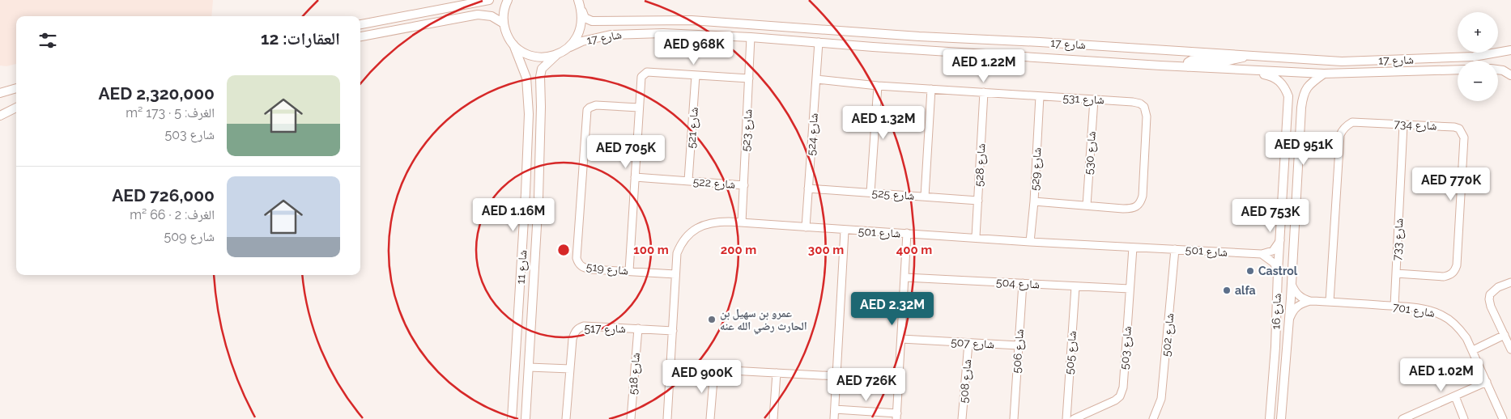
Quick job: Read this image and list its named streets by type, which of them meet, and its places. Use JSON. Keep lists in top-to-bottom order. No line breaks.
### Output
{"streets":{"street":["شارع 17","شارع 531","شارع 734","شارع 521","شارع 523","شارع 524","شارع 530","شارع 528","شارع 529","شارع 522","شارع 525","شارع 501","شارع 733","شارع 11","شارع 519","شارع 504","شارع 701","شارع 16","شارع 517","شارع 502","شارع 507","شارع 503","شارع 506","شارع 505","شارع 518","شارع 508"]},"crossings":[["شارع 17","شارع 523"],["شارع 17","شارع 524"],["شارع 17","شارع 11"],["شارع 17","شارع 16"],["شارع 531","شارع 524"],["شارع 531","شارع 530"],["شارع 531","شارع 528"],["شارع 531","شارع 529"],["شارع 734","شارع 733"],["شارع 734","شارع 701"],["شارع 521","شارع 522"],["شارع 523","شارع 522"],["شارع 523","شارع 501"],["شارع 524","شارع 525"],["شارع 524","شارع 501"],["شارع 528","شارع 525"],["شارع 528","شارع 501"],["شارع 529","شارع 501"],["شارع 501","شارع 519"],["شارع 501","شارع 517"],["شارع 501","شارع 502"],["شارع 501","شارع 503"],["شارع 733","شارع 701"],["شارع 504","شارع 503"],["شارع 504","شارع 506"],["شارع 504","شارع 505"],["شارع 701","شارع 16"],["شارع 517","شارع 518"],["شارع 507","شارع 506"],["شارع 507","شارع 508"]],"places":["Castrol","alfa","عمرو بن سهيل بن الحارث رضي الله عنه"],"page":{"map_buttons":["+","−"],"heading":"العقارات: 12","price":["AED 968K","AED 1.22M","AED 1.32M","AED 951K","AED 705K","AED 770K","AED 1.16M","AED 753K","AED 2.32M","AED 1.02M","AED 900K","AED 726K"],"list":[{"name":"AED 2,320,000","note":"الغرف: 5 · 173 m² · شارع 503"},{"name":"AED 726,000","note":"الغرف: 2 · 66 m² · شارع 509"}]},"rings":["100 m","200 m","300 m","400 m"]}
